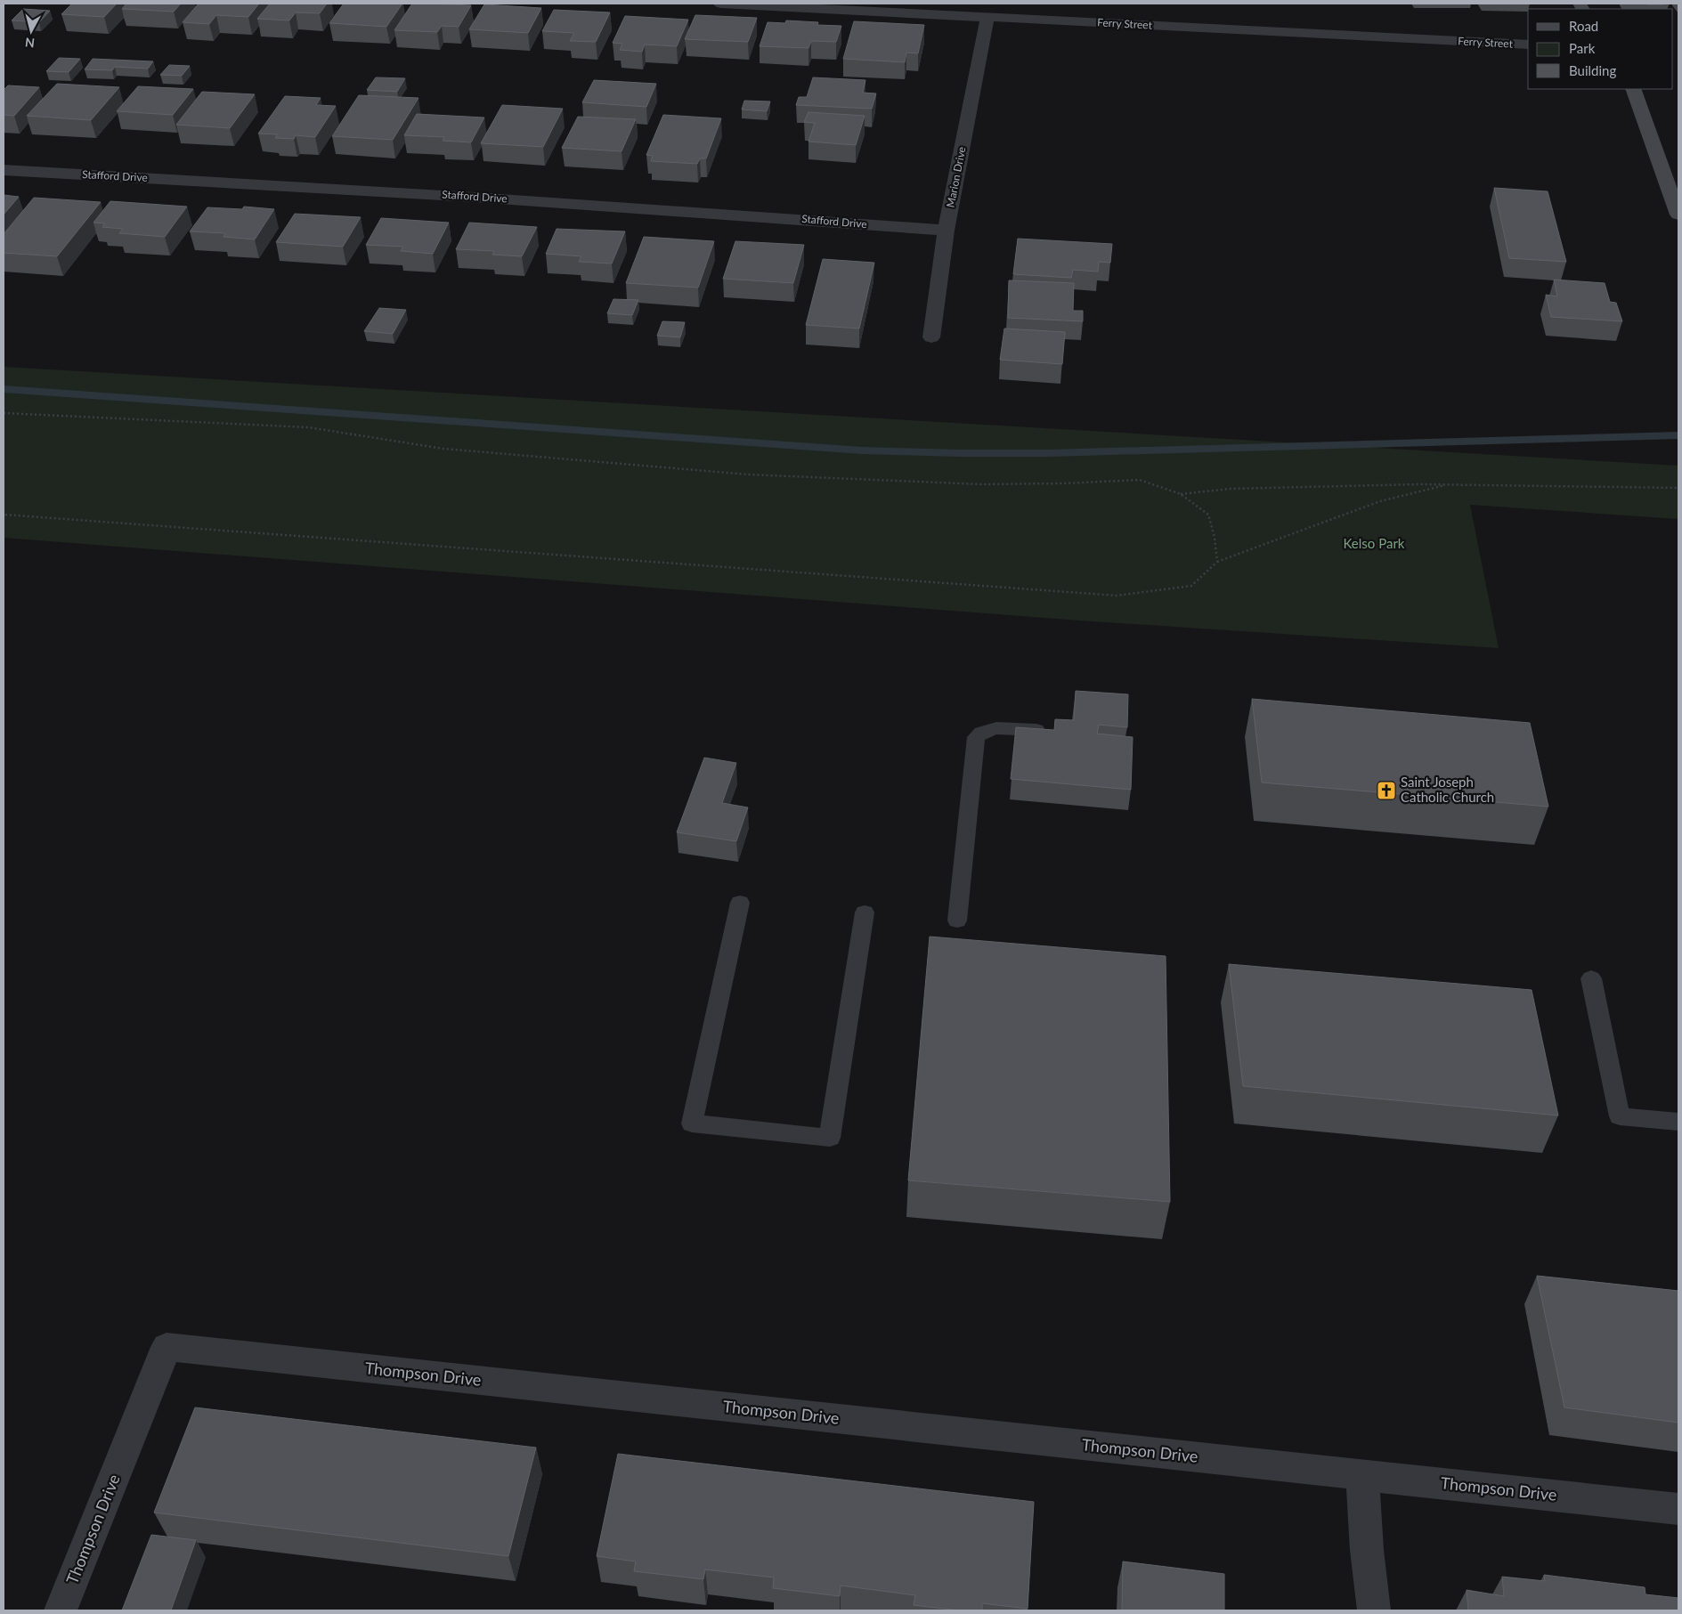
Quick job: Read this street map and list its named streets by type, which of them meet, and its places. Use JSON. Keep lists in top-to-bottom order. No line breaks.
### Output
{"streets":{"street":["Ferry Street","Stafford Drive","Marion Drive","Thompson Drive"]},"crossings":[["Ferry Street","Marion Drive"],["Stafford Drive","Marion Drive"]],"parks":["Kelso Park"],"places":{"church":["Saint Joseph Catholic Church"]},"legend":["Road","Park","Building"],"north":"bottom"}
